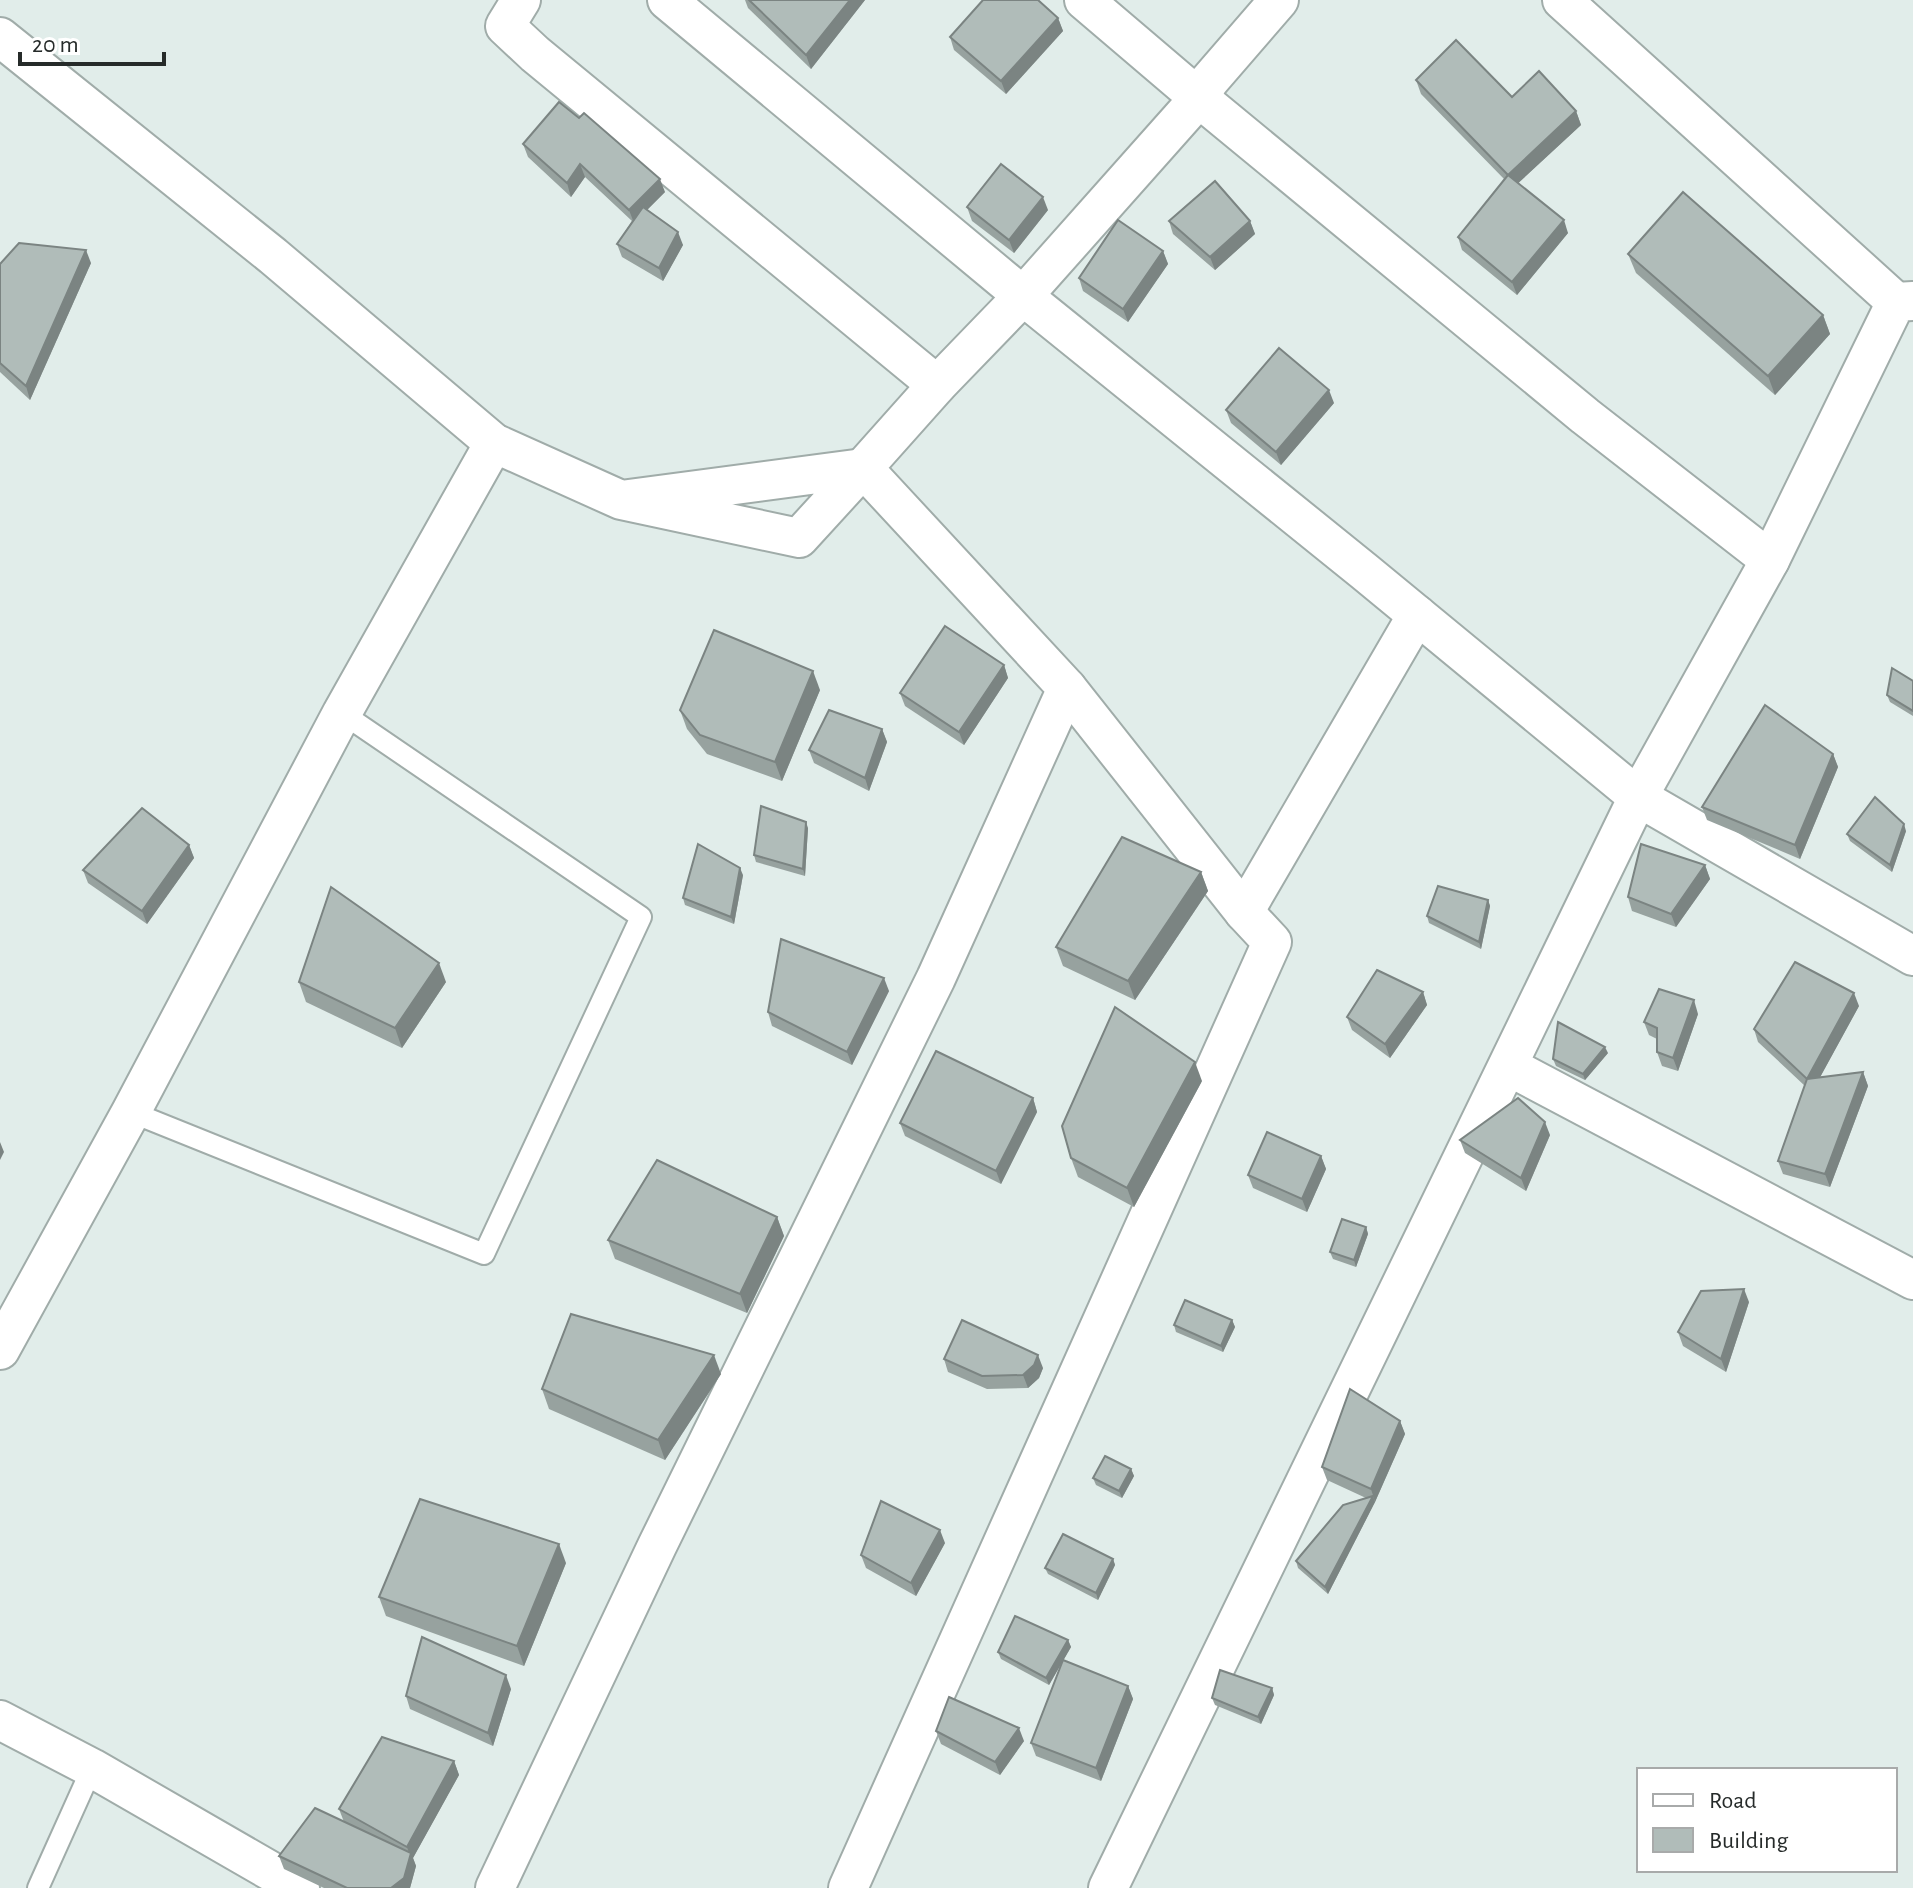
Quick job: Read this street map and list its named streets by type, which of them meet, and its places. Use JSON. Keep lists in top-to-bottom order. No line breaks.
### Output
{"legend":["Road","Building"],"scale_bar":"20 m"}
